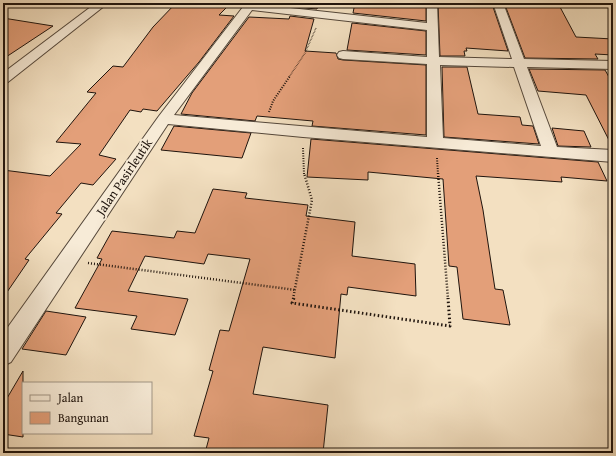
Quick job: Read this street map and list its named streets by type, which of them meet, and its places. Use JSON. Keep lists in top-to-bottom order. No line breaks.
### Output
{"streets":{"street":["Jalan Pasirleutik"]},"legend":["Jalan","Bangunan"]}
